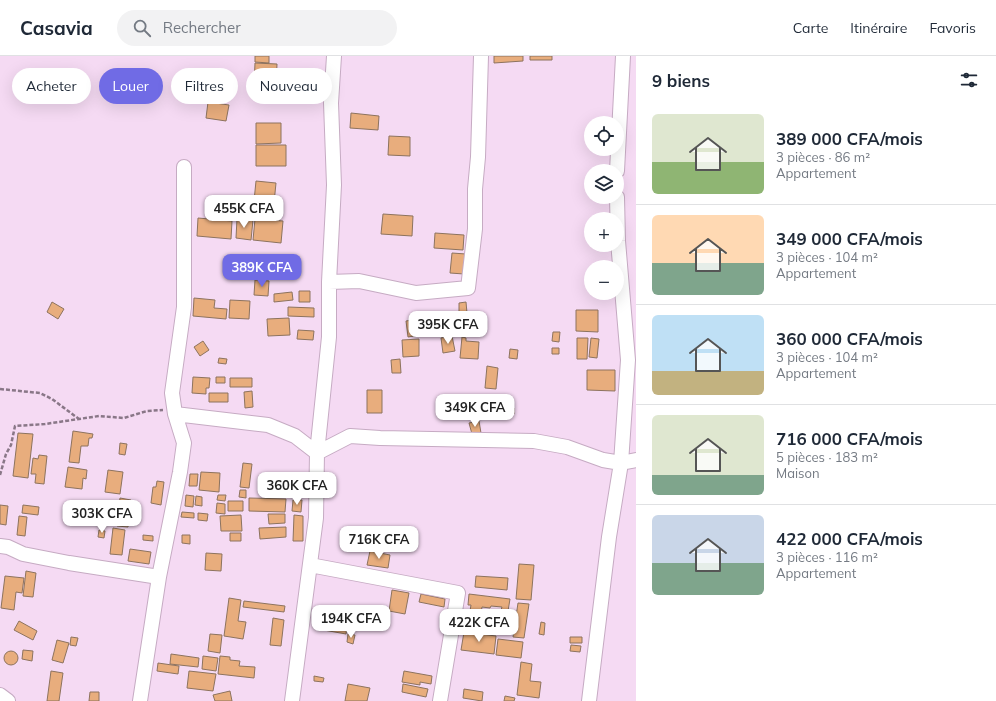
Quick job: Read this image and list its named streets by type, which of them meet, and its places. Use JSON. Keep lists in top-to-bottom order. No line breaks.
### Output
{"page":{"header":"Casavia","search":"Rechercher","nav":["Carte","Itinéraire","Favoris"],"heading":"9 biens","chip":["Acheter","Louer","Filtres","Nouveau"],"list":[{"name":"389 000 CFA/mois","note":"3 pièces · 86 m² · Appartement"},{"name":"349 000 CFA/mois","note":"3 pièces · 104 m² · Appartement"},{"name":"360 000 CFA/mois","note":"3 pièces · 104 m² · Appartement"},{"name":"716 000 CFA/mois","note":"5 pièces · 183 m² · Maison"},{"name":"422 000 CFA/mois","note":"3 pièces · 116 m² · Appartement"}],"map_buttons":["+","−"],"price":["455K CFA","389K CFA","395K CFA","349K CFA","360K CFA","303K CFA","716K CFA","194K CFA","422K CFA"]}}
